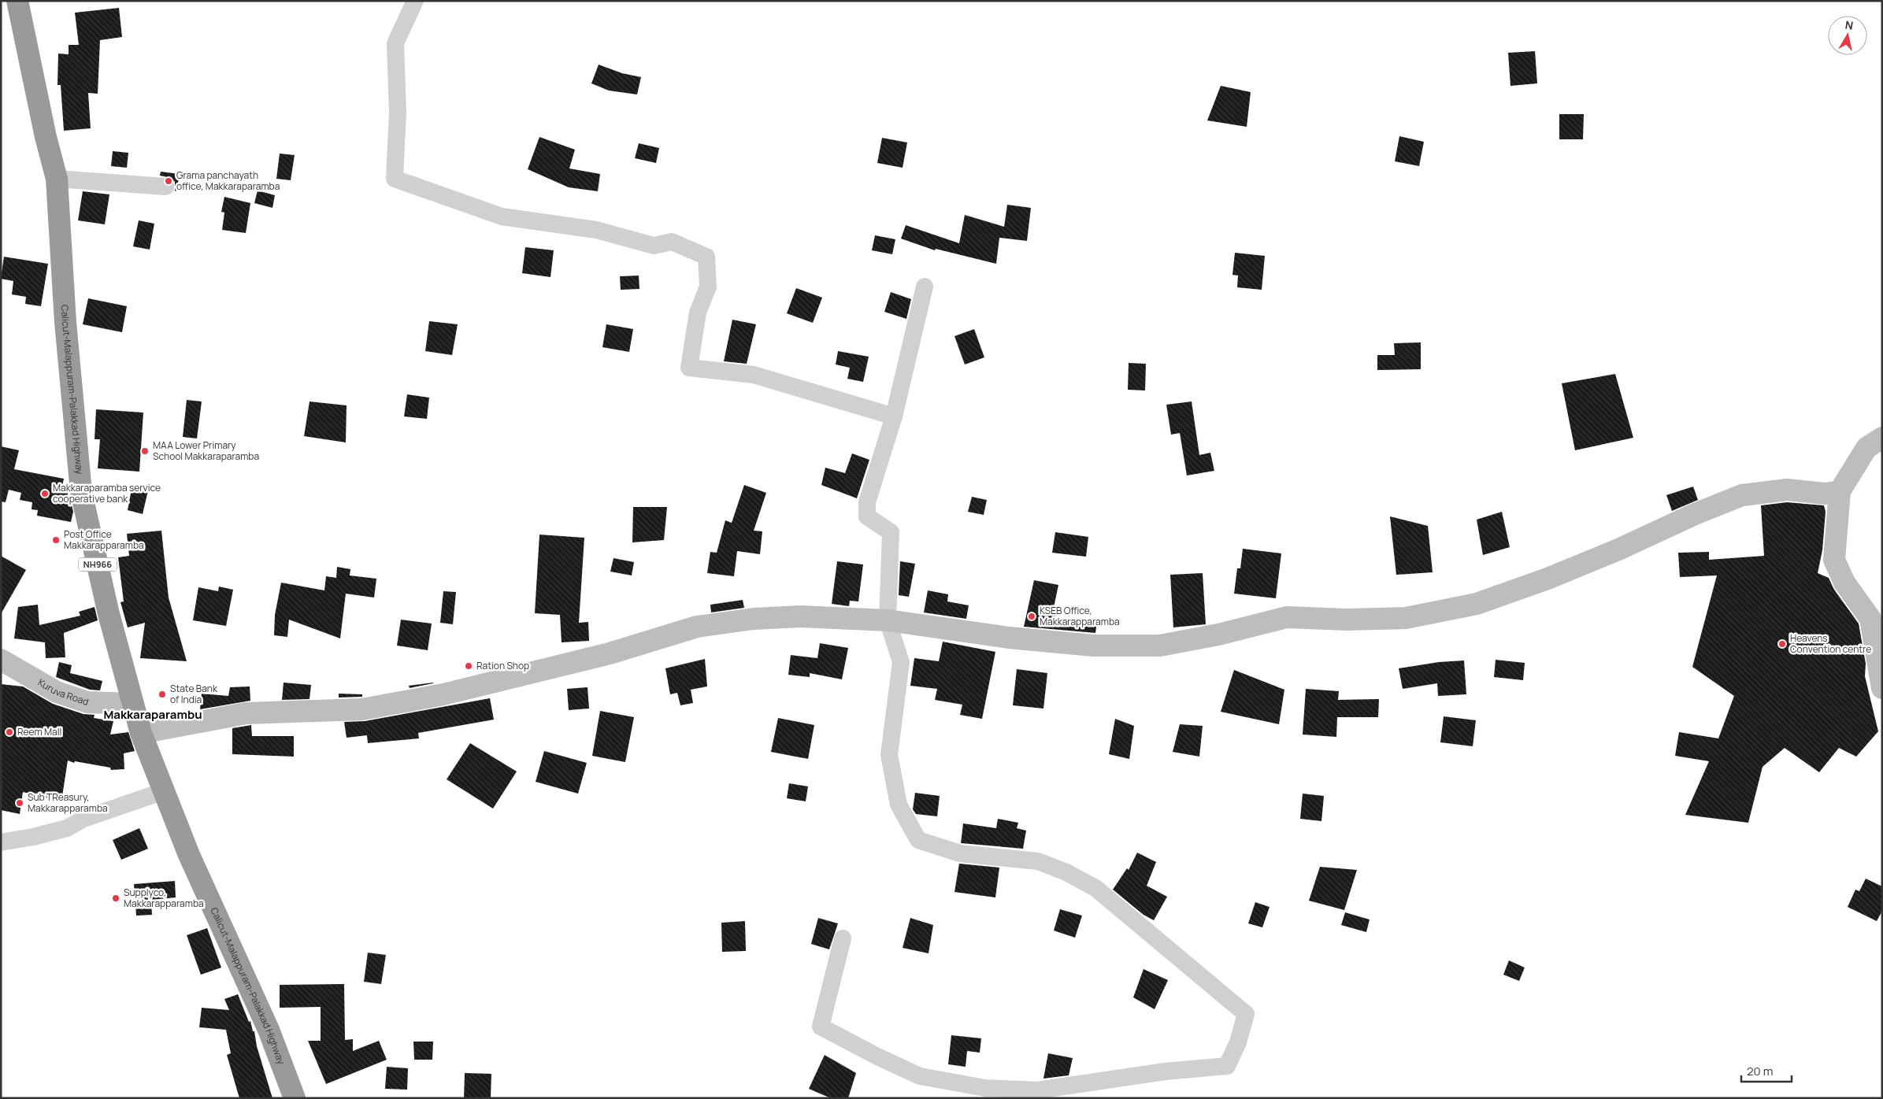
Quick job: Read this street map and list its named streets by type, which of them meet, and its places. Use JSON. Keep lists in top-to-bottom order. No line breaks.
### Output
{"streets":{"highway":["Calicut-Malappuram-Palakkad Highway","NH966"],"main road":["Kuruva Road"]},"crossings":[["Calicut-Malappuram-Palakkad Highway","Kuruva Road"]],"districts":["Makkaraparambu"],"places":["Grama panchayath office, Makkaraparamba","MAA Lower Primary School Makkaraparamba","Makkaraparamba service cooperative bank","Post Office Makkarapparamba","KSEB Office, Makkarapparamba","Heavens Convention centre","Ration Shop","State Bank of India","Reem Mall","Sub TReasury, Makkarapparamba","Supplyco, Makkarapparamba"],"scale_bar":"20 m","north":"top"}
